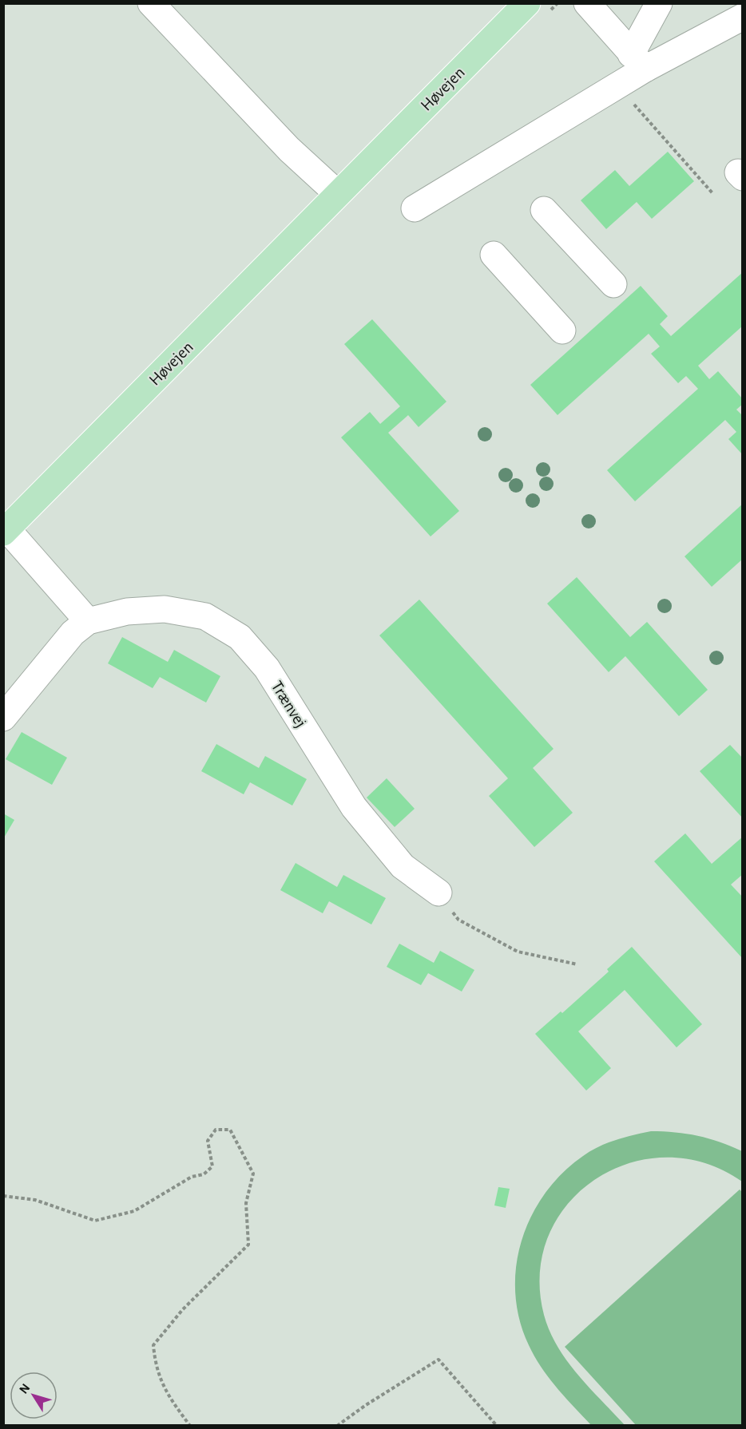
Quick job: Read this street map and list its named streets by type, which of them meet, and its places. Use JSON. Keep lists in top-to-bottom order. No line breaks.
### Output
{"streets":{"main road":["Høvejen"],"street":["Trænvej"]},"north":"top left"}
